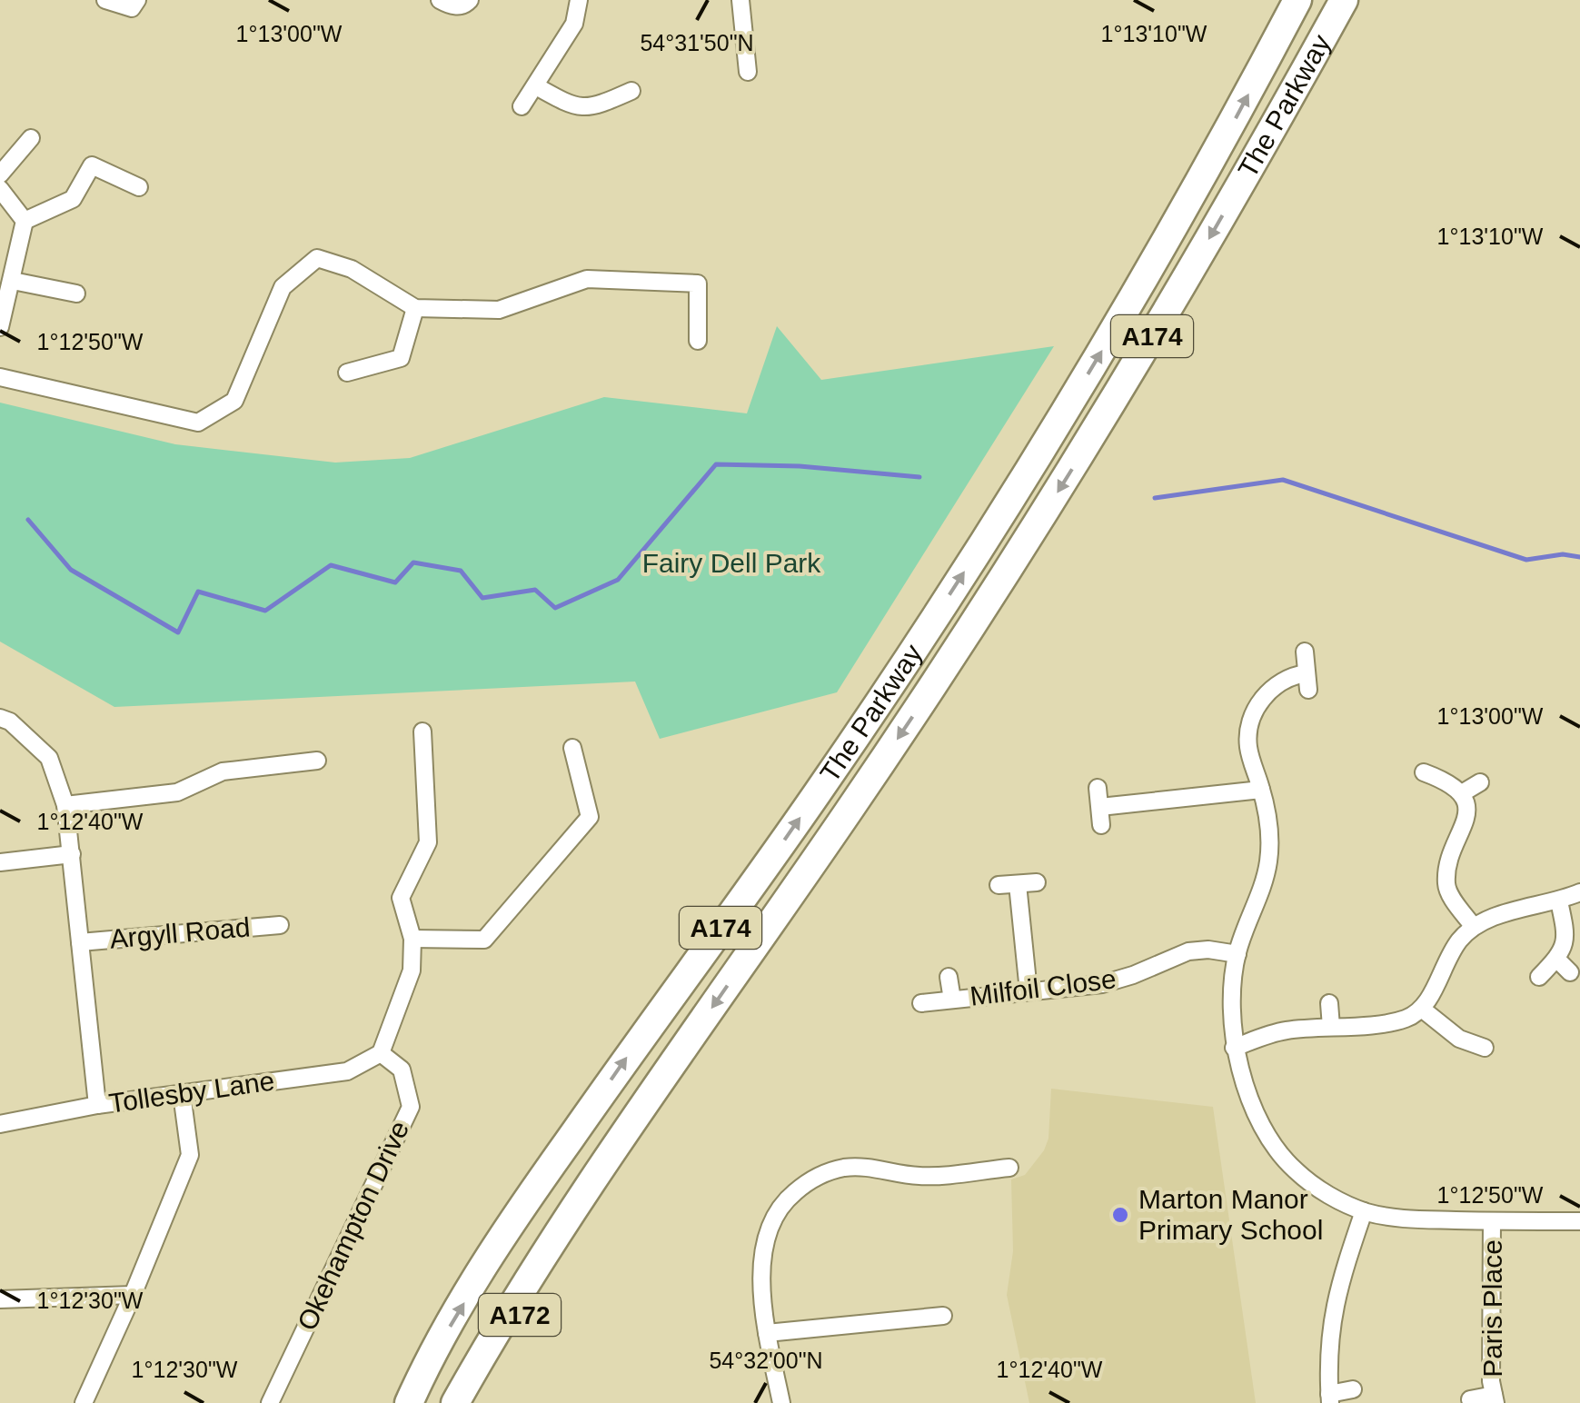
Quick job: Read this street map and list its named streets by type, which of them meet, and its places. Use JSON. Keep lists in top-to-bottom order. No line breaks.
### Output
{"streets":{"highway":["The Parkway","A174","A172"],"street":["Argyll Road","Milfoil Close","Tollesby Lane","Okehampton Drive","Paris Place"]},"crossings":[["The Parkway","A172"],["Tollesby Lane","Okehampton Drive"]],"parks":["Fairy Dell Park"],"places":["Marton Manor Primary School"],"coordinates":["1°13'00\"W","1°13'10\"W","54°31'50\"N","1°12'50\"W","1°12'40\"W","1°12'30\"W","54°32'00\"N"]}
